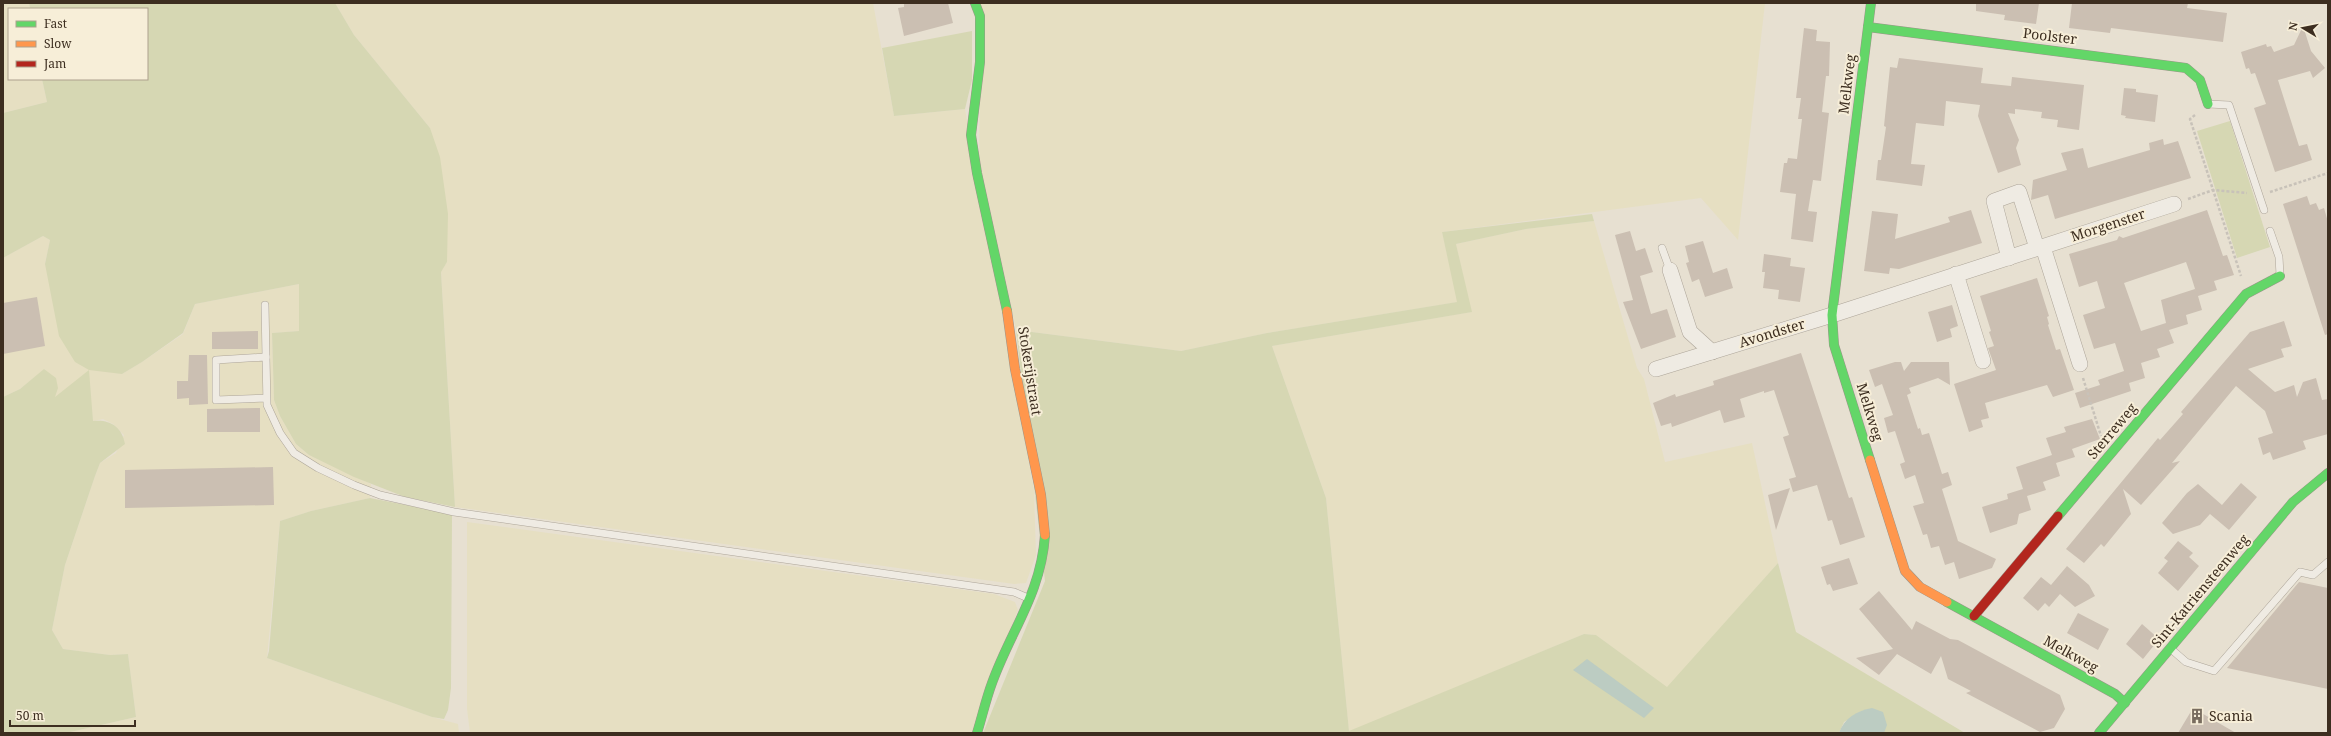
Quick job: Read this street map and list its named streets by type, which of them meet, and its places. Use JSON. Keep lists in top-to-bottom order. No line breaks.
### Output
{"streets":{"street":["Poolster","Melkweg","Morgenster","Avondster","Stokerijstraat","Sterreweg","Sint-Katriensteenweg"]},"crossings":[["Poolster","Melkweg"],["Melkweg","Morgenster"],["Melkweg","Avondster"],["Melkweg","Sterreweg"],["Melkweg","Sint-Katriensteenweg"],["Morgenster","Avondster"]],"places":{"building":["Scania"]},"legend":["Fast","Slow","Jam"],"scale_bar":"50 m","north":"left"}
